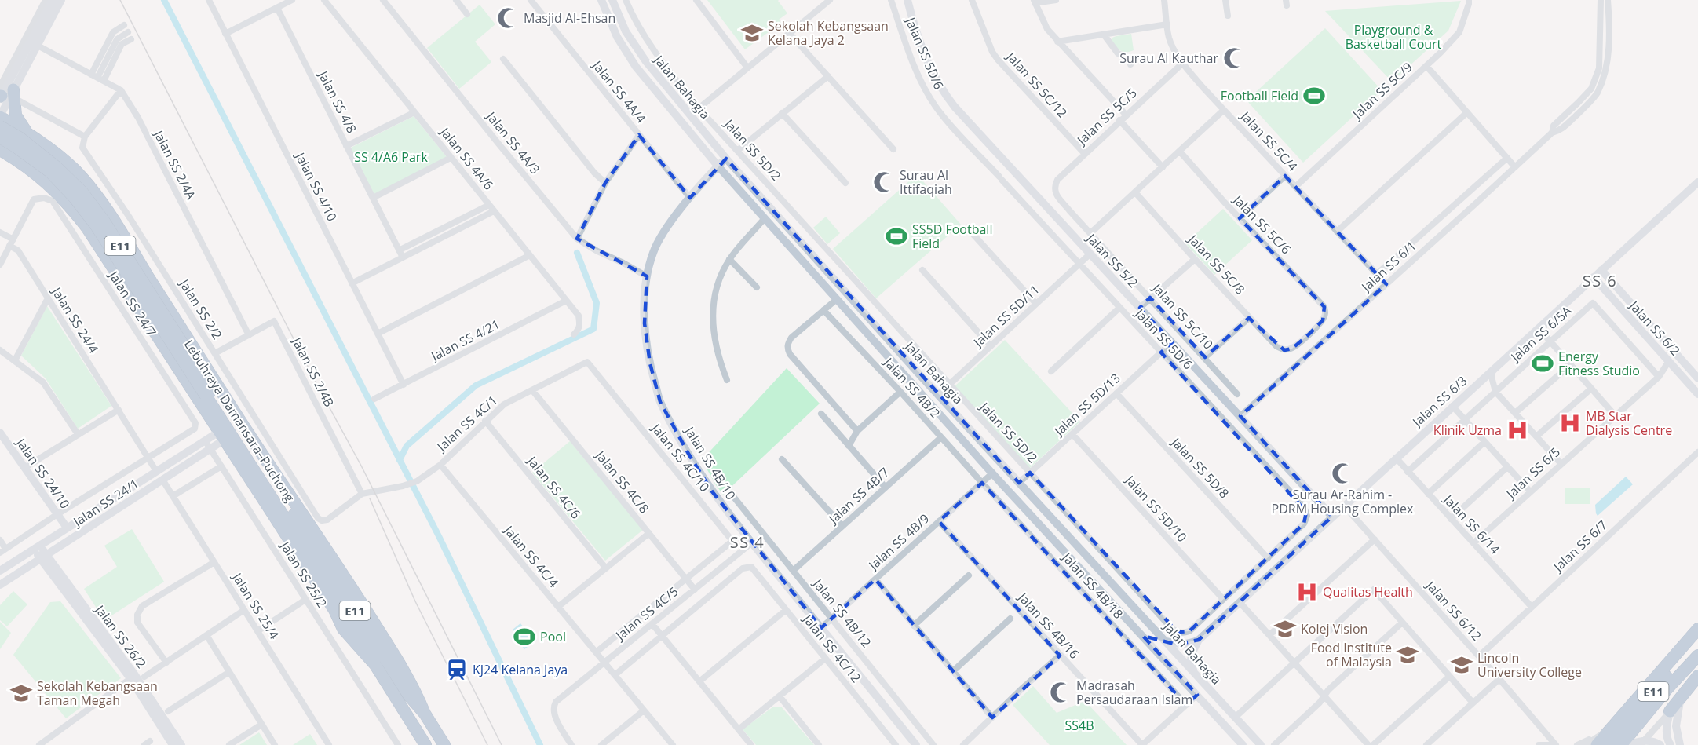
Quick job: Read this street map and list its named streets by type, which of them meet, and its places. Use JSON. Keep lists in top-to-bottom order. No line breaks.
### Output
{"streets":{"highway":["E11","Lebuhraya Damansara–Puchong"],"street":["Jalan SS 5D/6","Jalan SS 5C/12","Jalan Bahagia","Jalan SS 5C/9","Jalan SS 4A/4","Jalan SS 4/8","Jalan SS 5C/5","Jalan SS 5C/4","Jalan SS 4A/3","Jalan SS 5D/2","Jalan SS 4A/6","Jalan SS 2/4A","Jalan SS 4/10","Jalan SS 5C/6","Jalan SS 5/2","Jalan SS 5C/8","Jalan SS 6/1","Jalan SS 24/7","Jalan SS 2/2","Jalan SS 5D/11","Jalan SS 5C/10","Jalan SS 24/4","Jalan SS 6/2","Jalan SS 6/5A","Jalan SS 4/21","Jalan SS 2/4B","Jalan SS 4B/2","Jalan SS 6/3","Jalan SS 5D/13","Jalan SS 4C/1","Jalan SS 4C/10","Jalan SS 4B/10","Jalan SS 5D/8","Jalan SS 6/5","Jalan SS 24/10","Jalan SS 4C/8","Jalan SS 4C/6","Jalan SS 4B/7","Jalan SS 24/1","Jalan SS 5D/10","Jalan SS 6/14","Jalan SS 4B/9","Jalan SS 6/7","Jalan SS 4C/4","Jalan SS 25/2","Jalan SS 4B/18","Jalan SS 25/4","Jalan SS 6/12","Jalan SS 4C/5","Jalan SS 4B/12","Jalan SS 4B/16","Jalan SS 26/2","Jalan SS 4C/12"]},"crossings":[["Jalan SS 5D/6","Jalan SS 5D/2"],["Jalan SS 5D/6","Jalan SS 5D/11"],["Jalan SS 5D/6","Jalan SS 5D/13"],["Jalan SS 5C/12","Jalan SS 5C/5"],["Jalan Bahagia","Jalan SS 5D/11"],["Jalan Bahagia","Jalan SS 5D/13"],["Jalan Bahagia","Jalan SS 4B/10"],["Jalan Bahagia","Jalan SS 4B/9"],["Jalan SS 5C/9","Jalan SS 5C/4"],["Jalan SS 4A/4","Jalan SS 4B/10"],["Jalan SS 5C/5","Jalan SS 5C/4"],["Jalan SS 5C/5","Jalan SS 5C/10"],["Jalan SS 5C/4","Jalan SS 6/1"],["Jalan SS 4A/3","Jalan SS 4B/10"],["Jalan SS 5D/2","Jalan SS 5D/11"],["Jalan SS 5D/2","Jalan SS 5D/13"],["Jalan SS 5D/2","Jalan SS 5D/8"],["Jalan SS 5D/2","Jalan SS 5D/10"],["Jalan SS 4A/6","Jalan SS 4/21"],["Jalan SS 2/4A","Jalan SS 2/4B"],["Jalan SS 4/10","Jalan SS 4/21"],["Jalan SS 5C/6","Jalan SS 5C/8"],["Jalan SS 5/2","Jalan SS 6/1"],["Jalan SS 5/2","Jalan SS 5D/11"],["Jalan SS 5/2","Jalan SS 6/3"],["Jalan SS 5/2","Jalan SS 5D/13"],["Jalan SS 24/7","Jalan SS 24/4"],["Jalan SS 24/7","Jalan SS 24/1"],["Jalan SS 2/2","Jalan SS 2/4B"],["Jalan SS 2/2","Jalan SS 4C/1"],["Jalan SS 24/4","Jalan SS 24/1"],["Jalan SS 6/2","Jalan SS 6/3"],["Jalan SS 6/2","Jalan SS 6/5"],["Jalan SS 6/5A","Jalan SS 6/5"],["Jalan SS 6/5A","Jalan SS 6/14"],["Jalan SS 2/4B","Jalan SS 4C/1"],["Jalan SS 4B/2","Jalan SS 4B/7"],["Jalan SS 4B/2","Jalan SS 4B/9"],["Jalan SS 4B/2","Jalan SS 4B/18"],["Jalan SS 6/3","Jalan SS 6/14"],["Jalan SS 6/3","Jalan SS 6/12"],["Jalan SS 5D/13","Jalan SS 5D/8"],["Jalan SS 5D/13","Jalan SS 5D/10"],["Jalan SS 4C/1","Jalan SS 4C/10"],["Jalan SS 4C/1","Jalan SS 4C/8"],["Jalan SS 4C/1","Jalan SS 4C/6"],["Jalan SS 4C/1","Jalan SS 4C/4"],["Jalan SS 4C/10","Jalan SS 4C/8"],["Jalan SS 4C/10","Jalan SS 4C/4"],["Jalan SS 4B/10","Jalan SS 4B/9"],["Jalan SS 4B/10","Jalan SS 4C/5"],["Jalan SS 6/5","Jalan SS 6/14"],["Jalan SS 24/10","Jalan SS 24/1"],["Jalan SS 4C/8","Jalan SS 4C/5"],["Jalan SS 4B/7","Jalan SS 4B/12"],["Jalan SS 24/1","Jalan SS 25/2"],["Jalan SS 24/1","Jalan SS 25/4"],["Jalan SS 24/1","Jalan SS 26/2"],["Jalan SS 6/14","Jalan SS 6/7"],["Jalan SS 4B/9","Jalan SS 4B/18"],["Jalan SS 4B/9","Jalan SS 4B/12"],["Jalan SS 4B/9","Jalan SS 4B/16"],["Jalan SS 6/7","Jalan SS 6/12"],["Jalan SS 4C/4","Jalan SS 4C/5"],["Jalan SS 4C/5","Jalan SS 4C/12"]],"districts":["SS 6","SS 4"],"parks":["Playground & Basketball Court","SS 4/A6 Park","SS4B"],"places":{"mosque":["Masjid Al-Ehsan","Surau Al Kauthar","Surau Al Ittifaqiah","Surau Ar-Rahim - PDRM Housing Complex","Madrasah Persaudaraan Islam"],"school or university":["Sekolah Kebangsaan Kelana Jaya 2","Kolej Vision","Food Institute of Malaysia","Lincoln University College","Sekolah Kebangsaan Taman Megah"],"sports":["Football Field","SS5D Football Field","Energy Fitness Studio","Pool"],"hospital":["MB Star Dialysis Centre","Klinik Uzma","Qualitas Health"],"station":["KJ24 Kelana Jaya"]}}
